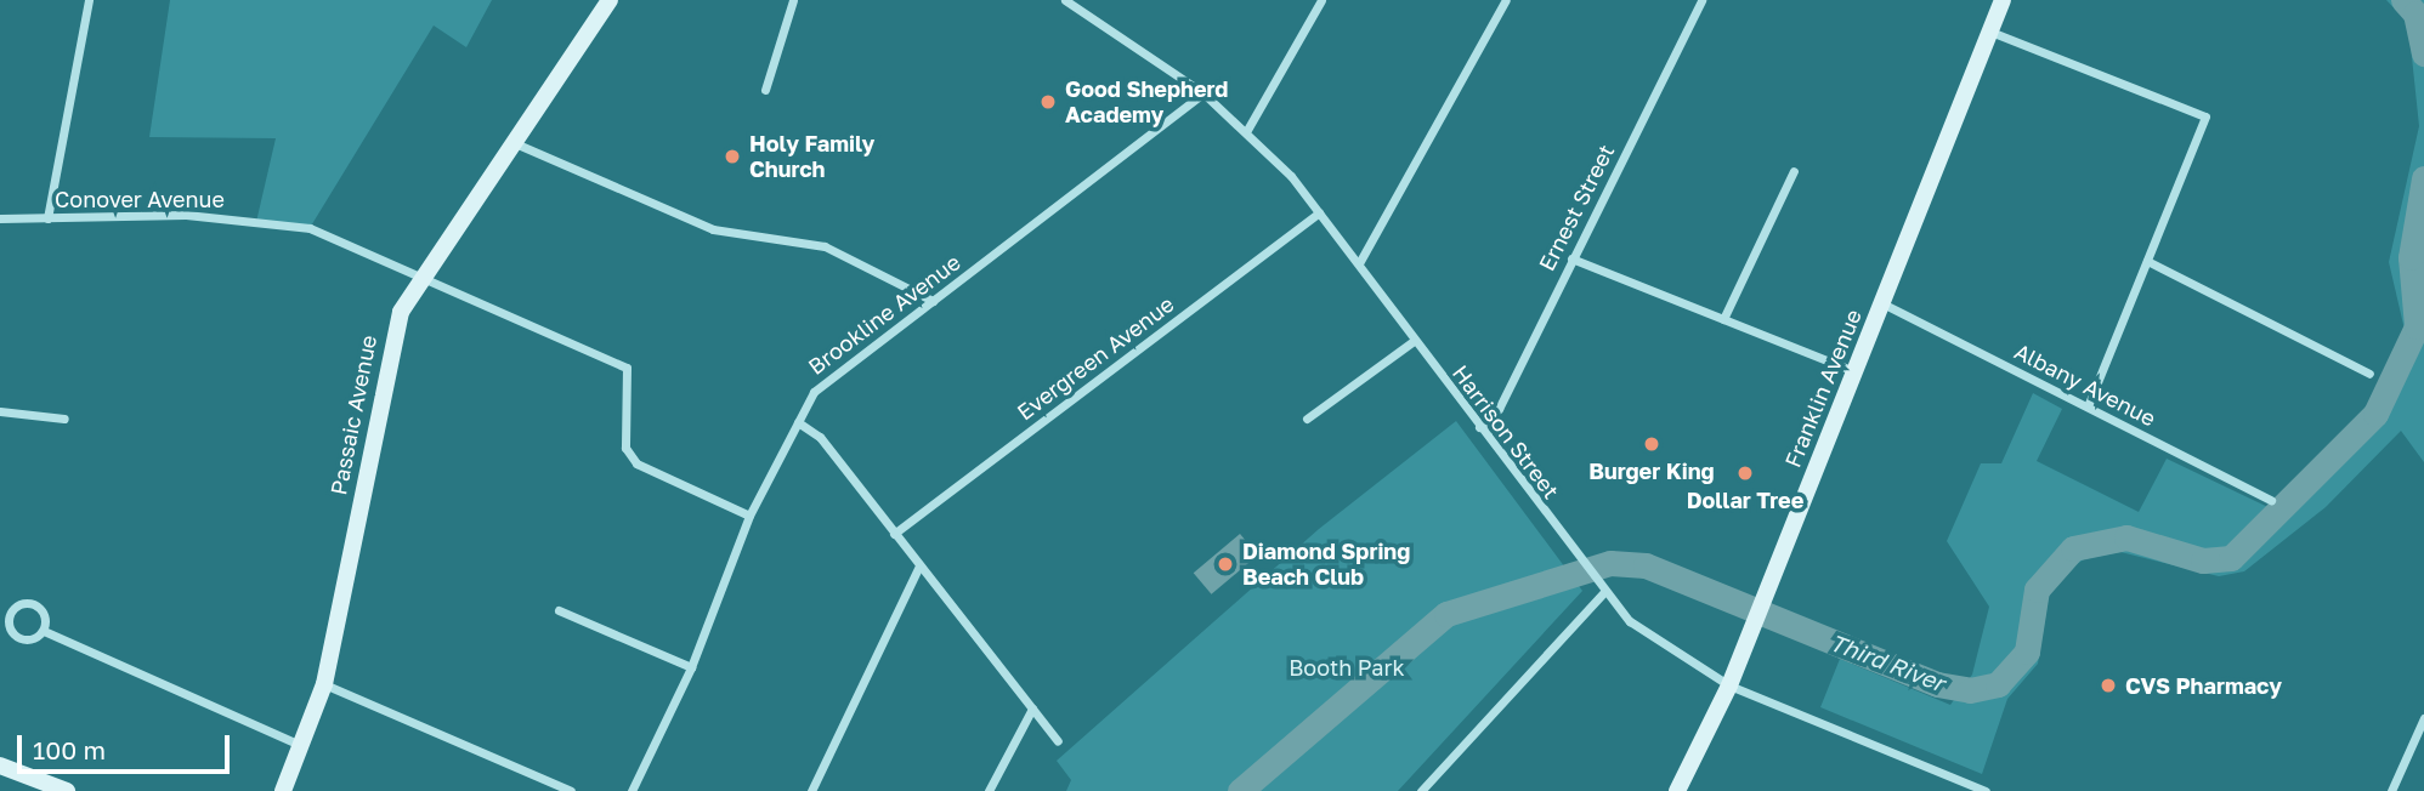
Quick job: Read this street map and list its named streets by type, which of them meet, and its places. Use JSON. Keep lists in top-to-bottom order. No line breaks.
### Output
{"streets":{"street":["Conover Avenue","Ernest Street","Brookline Avenue","Evergreen Avenue","Albany Avenue","Franklin Avenue","Passaic Avenue","Harrison Street"]},"crossings":[["Conover Avenue","Brookline Avenue"],["Conover Avenue","Passaic Avenue"],["Ernest Street","Harrison Street"],["Brookline Avenue","Harrison Street"],["Evergreen Avenue","Harrison Street"],["Albany Avenue","Franklin Avenue"],["Franklin Avenue","Harrison Street"]],"water":["Third River"],"parks":["Booth Park"],"places":["Good Shepherd Academy","Holy Family Church","Burger King","Dollar Tree","Diamond Spring Beach Club","CVS Pharmacy"],"scale_bar":"100 m"}
